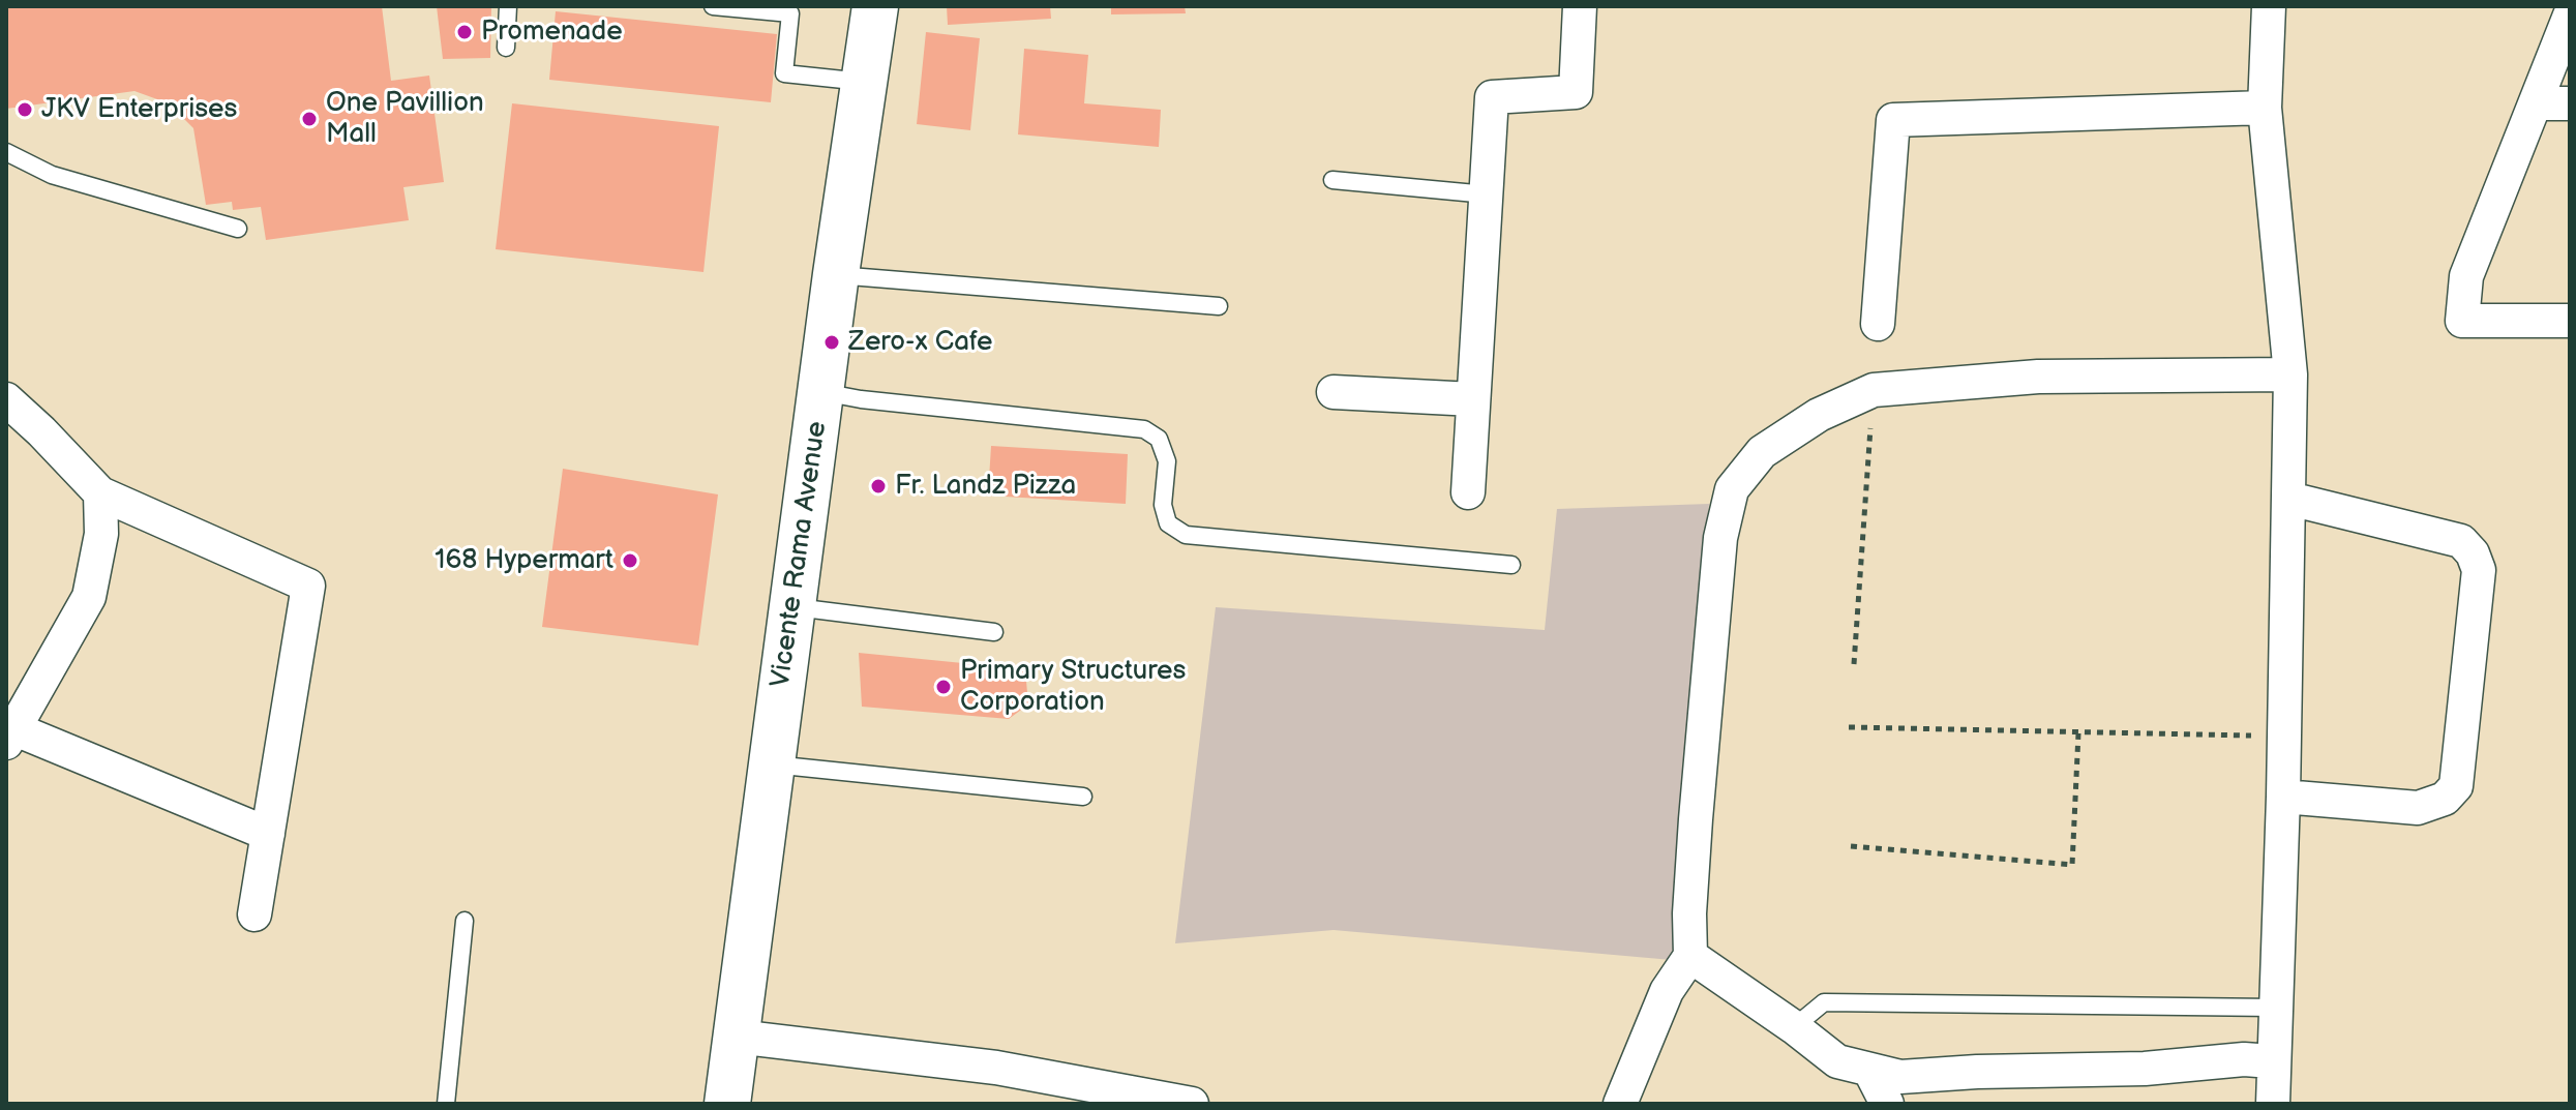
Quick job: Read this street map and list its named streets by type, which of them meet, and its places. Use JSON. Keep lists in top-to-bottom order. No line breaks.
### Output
{"streets":{"main road":["Vicente Rama Avenue"]},"places":["Promenade","JKV Enterprises","One Pavillion Mall","Zero-x Cafe","Fr. Landz Pizza","168 Hypermart","Primary Structures Corporation"]}
